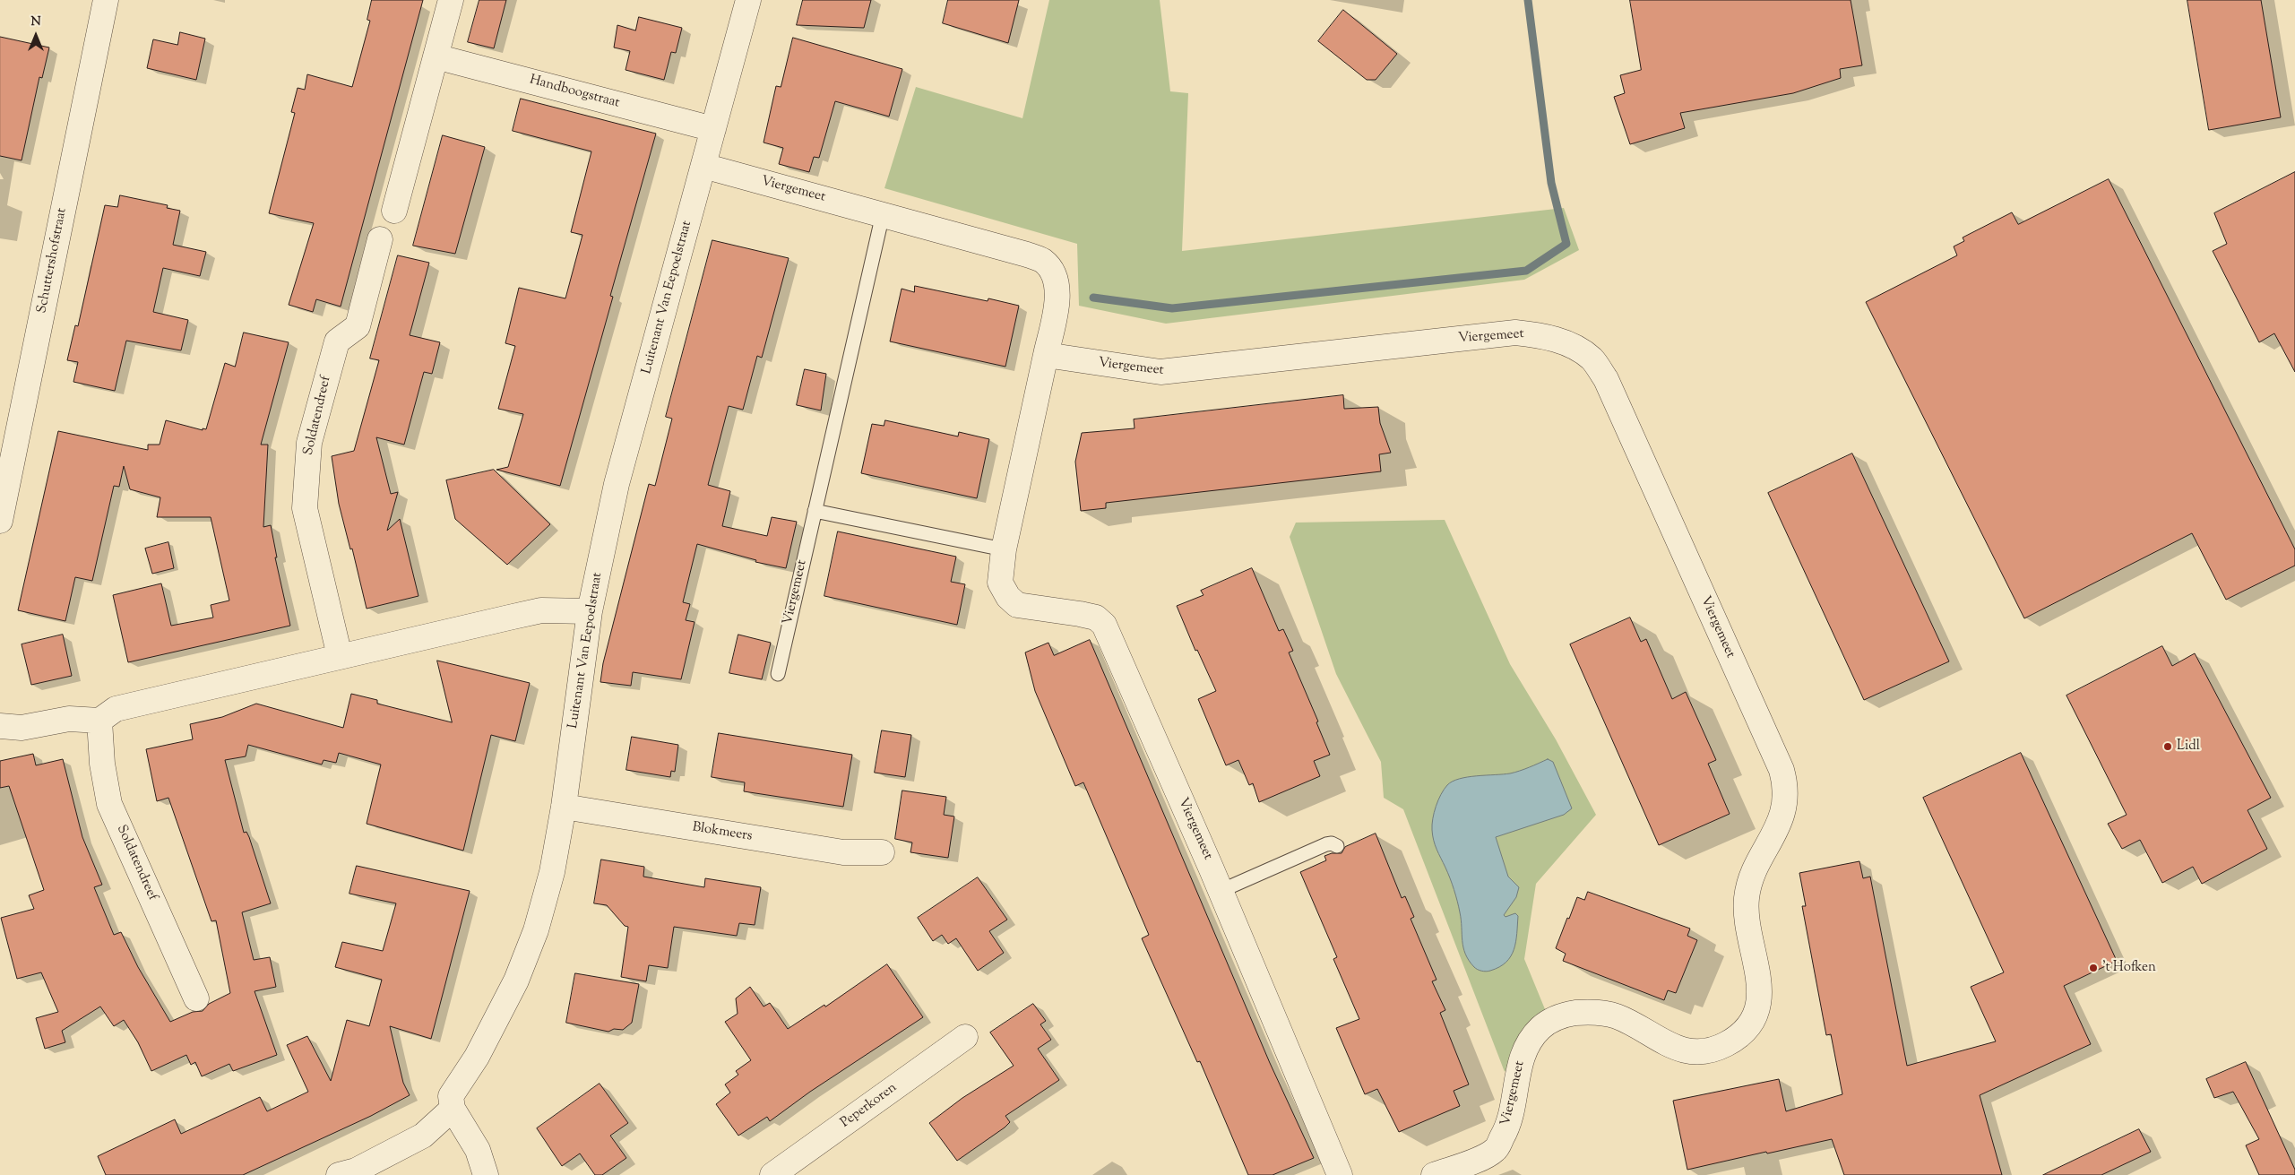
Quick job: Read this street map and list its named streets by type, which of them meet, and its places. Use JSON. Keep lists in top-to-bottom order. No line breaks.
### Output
{"streets":{"street":["Handboogstraat","Viergemeet","Schuttershofstraat","Luitenant Van Eepoelstraat","Soldatendreef","Blokmeers","Peperkoren"]},"crossings":[["Handboogstraat","Luitenant Van Eepoelstraat"],["Viergemeet","Luitenant Van Eepoelstraat"],["Luitenant Van Eepoelstraat","Blokmeers"]],"places":["Lidl","'t Hofken"],"north":"top"}
